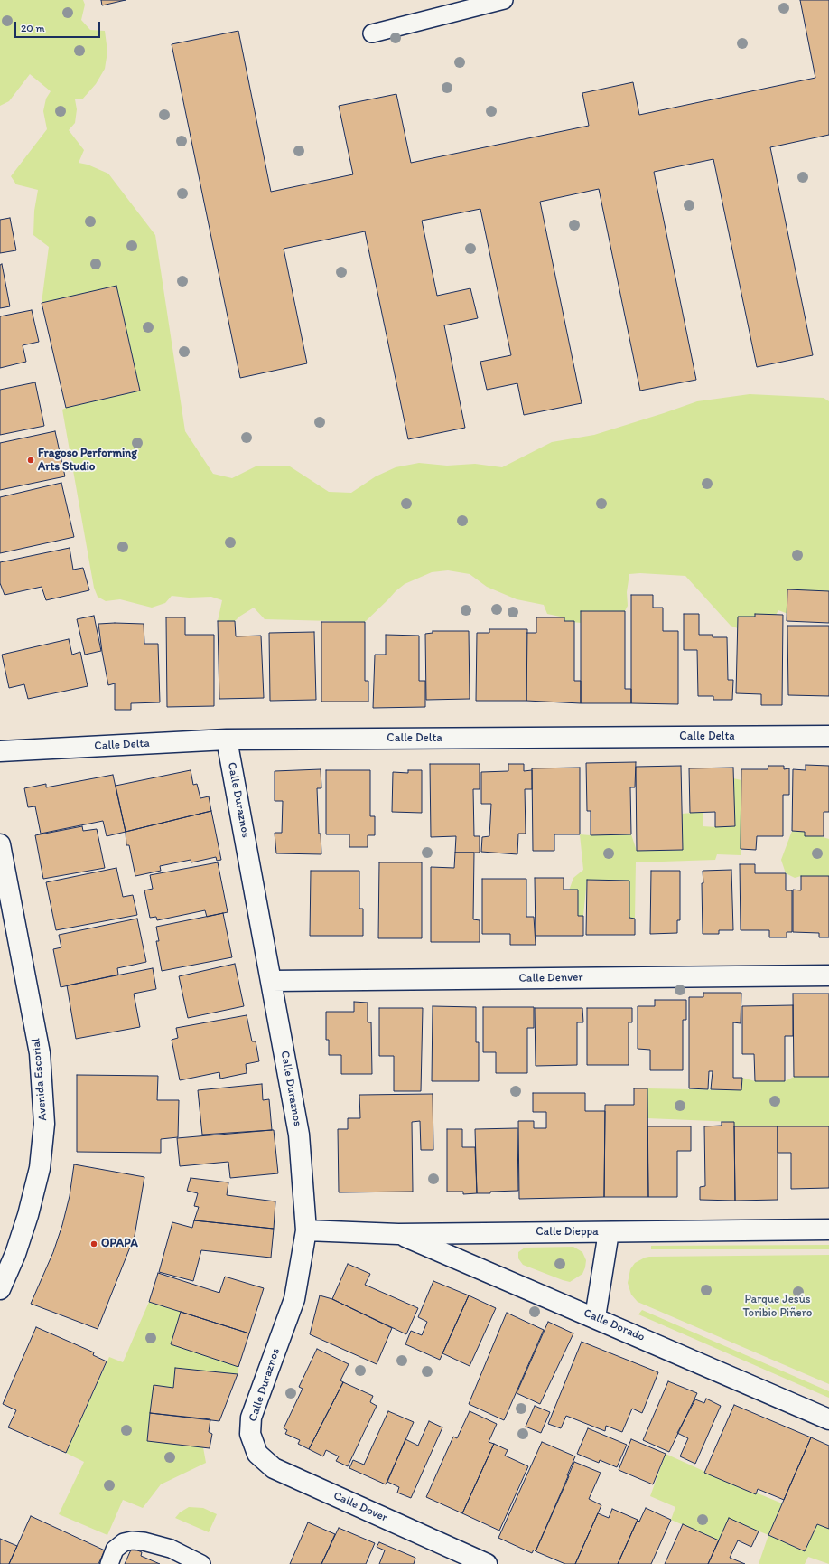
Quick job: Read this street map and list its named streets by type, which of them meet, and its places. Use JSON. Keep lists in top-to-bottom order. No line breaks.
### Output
{"streets":{"street":["Calle Delta","Calle Duraznos","Calle Denver","Avenida Escorial","Calle Dieppa","Calle Dorado","Calle Dover"]},"crossings":[["Calle Delta","Calle Duraznos"],["Calle Duraznos","Calle Denver"],["Calle Duraznos","Calle Dieppa"],["Calle Duraznos","Calle Dover"],["Calle Dieppa","Calle Dorado"]],"parks":["Parque Jesús Toribio Piñero"],"places":["Fragoso Performing Arts Studio","OPAPA"],"scale_bar":"20 m"}
